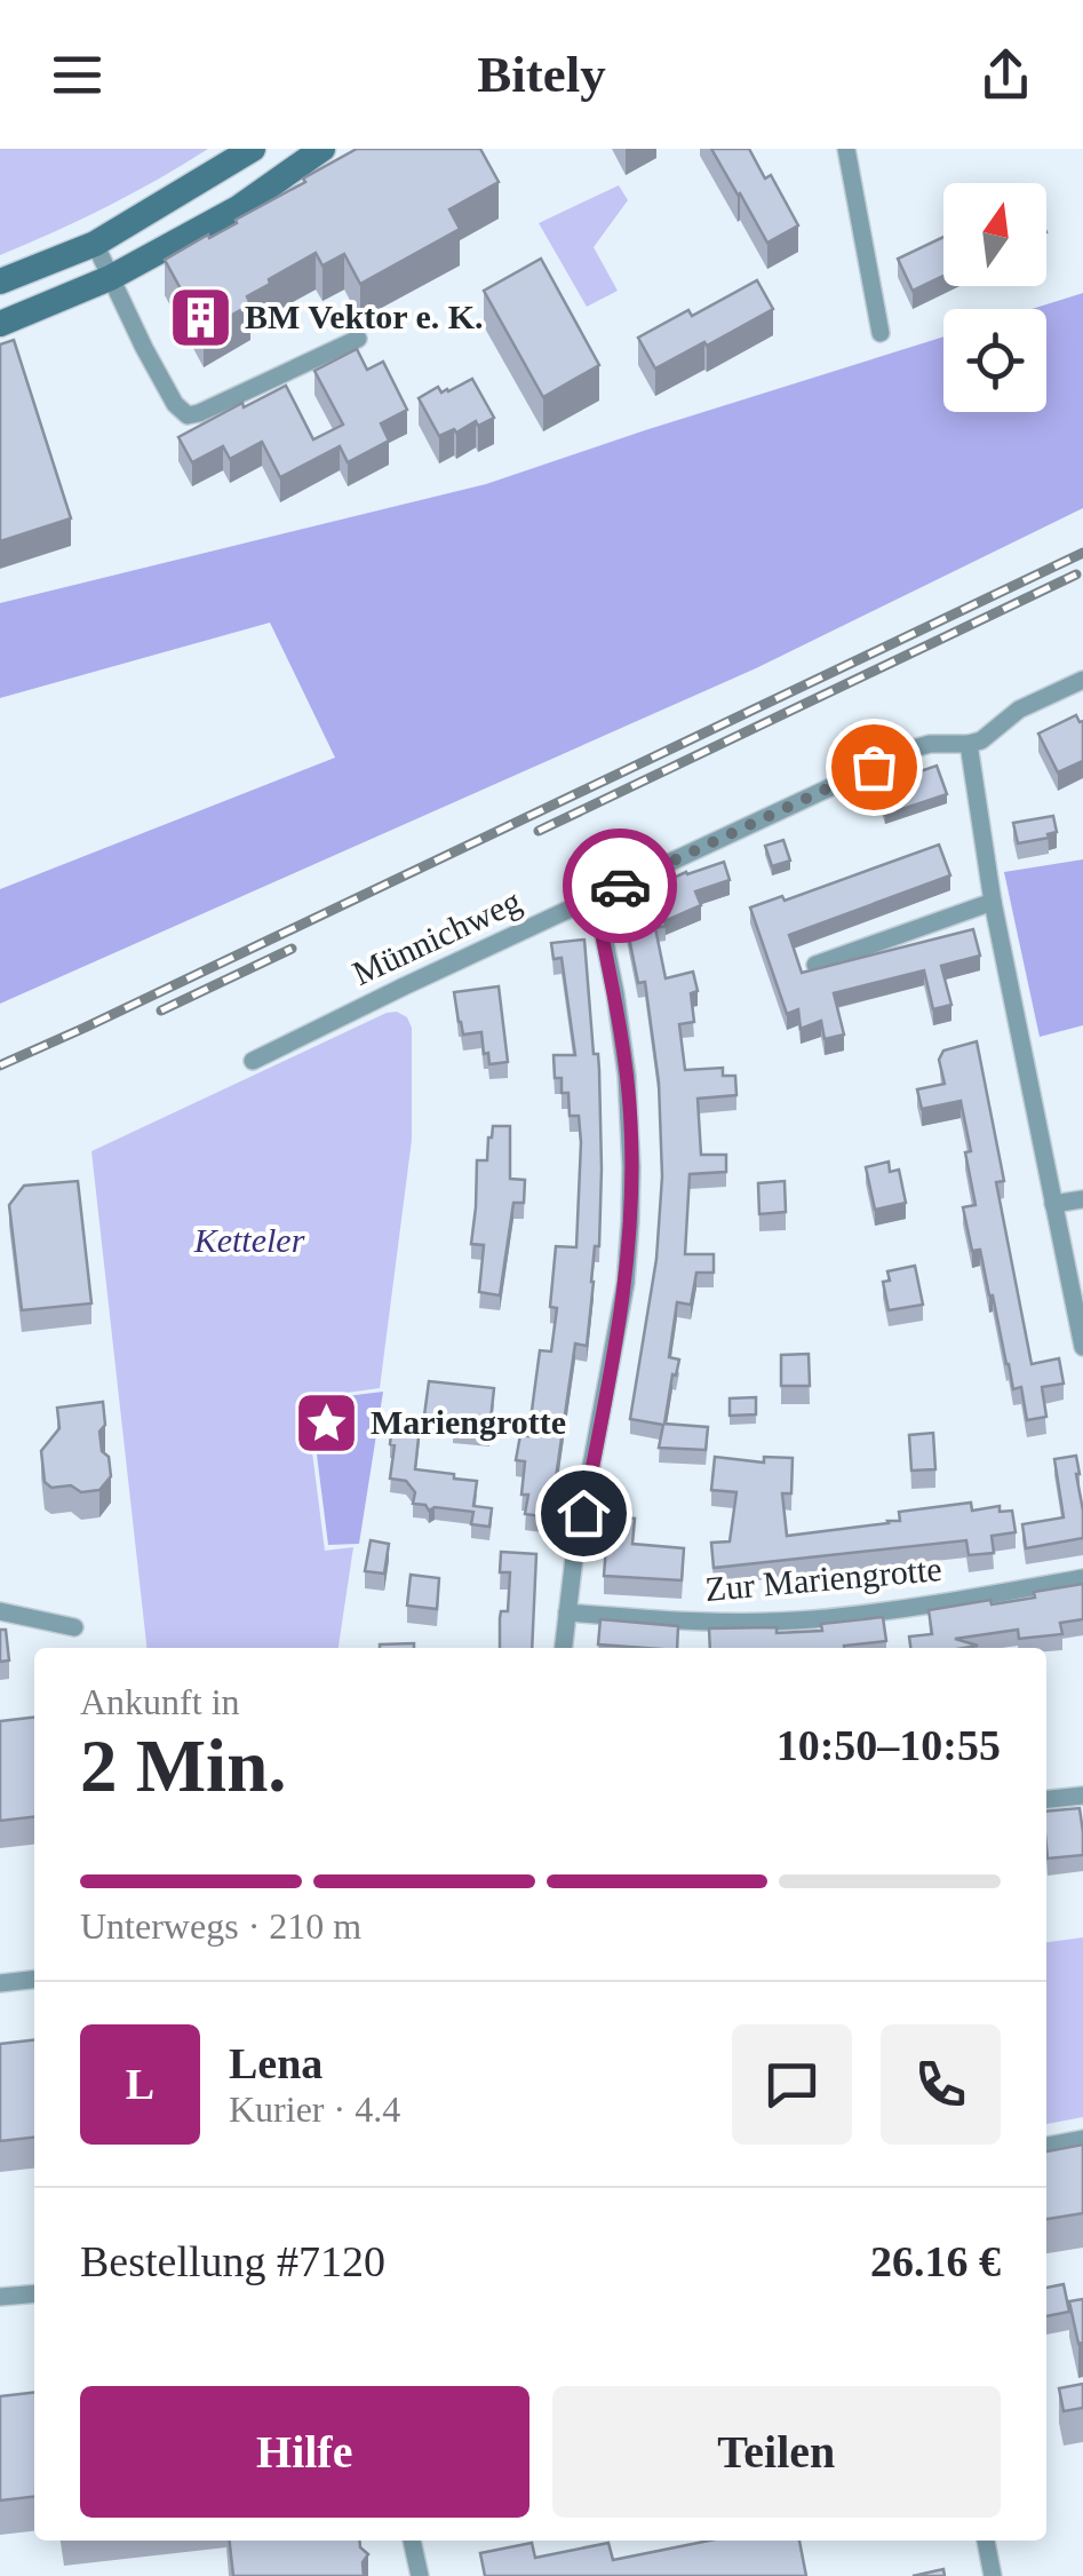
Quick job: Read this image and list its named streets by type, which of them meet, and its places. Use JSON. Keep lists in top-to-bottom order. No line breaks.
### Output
{"streets":{"street":["Münnichweg","Zur Mariengrotte"]},"parks":["Ketteler"],"places":{"building":["BM Vektor e. K."],"place":["Mariengrotte"]},"north":"top","page":{"header":"Bitely","heading":["2 Min.","Ankunft in","10:50–10:55"],"panel":["Lena","Kurier · 4.4","Bestellung #7120","26.16 €"],"bar":"Unterwegs · 210 m","round":"L","buttons":["Hilfe","Teilen"]}}
